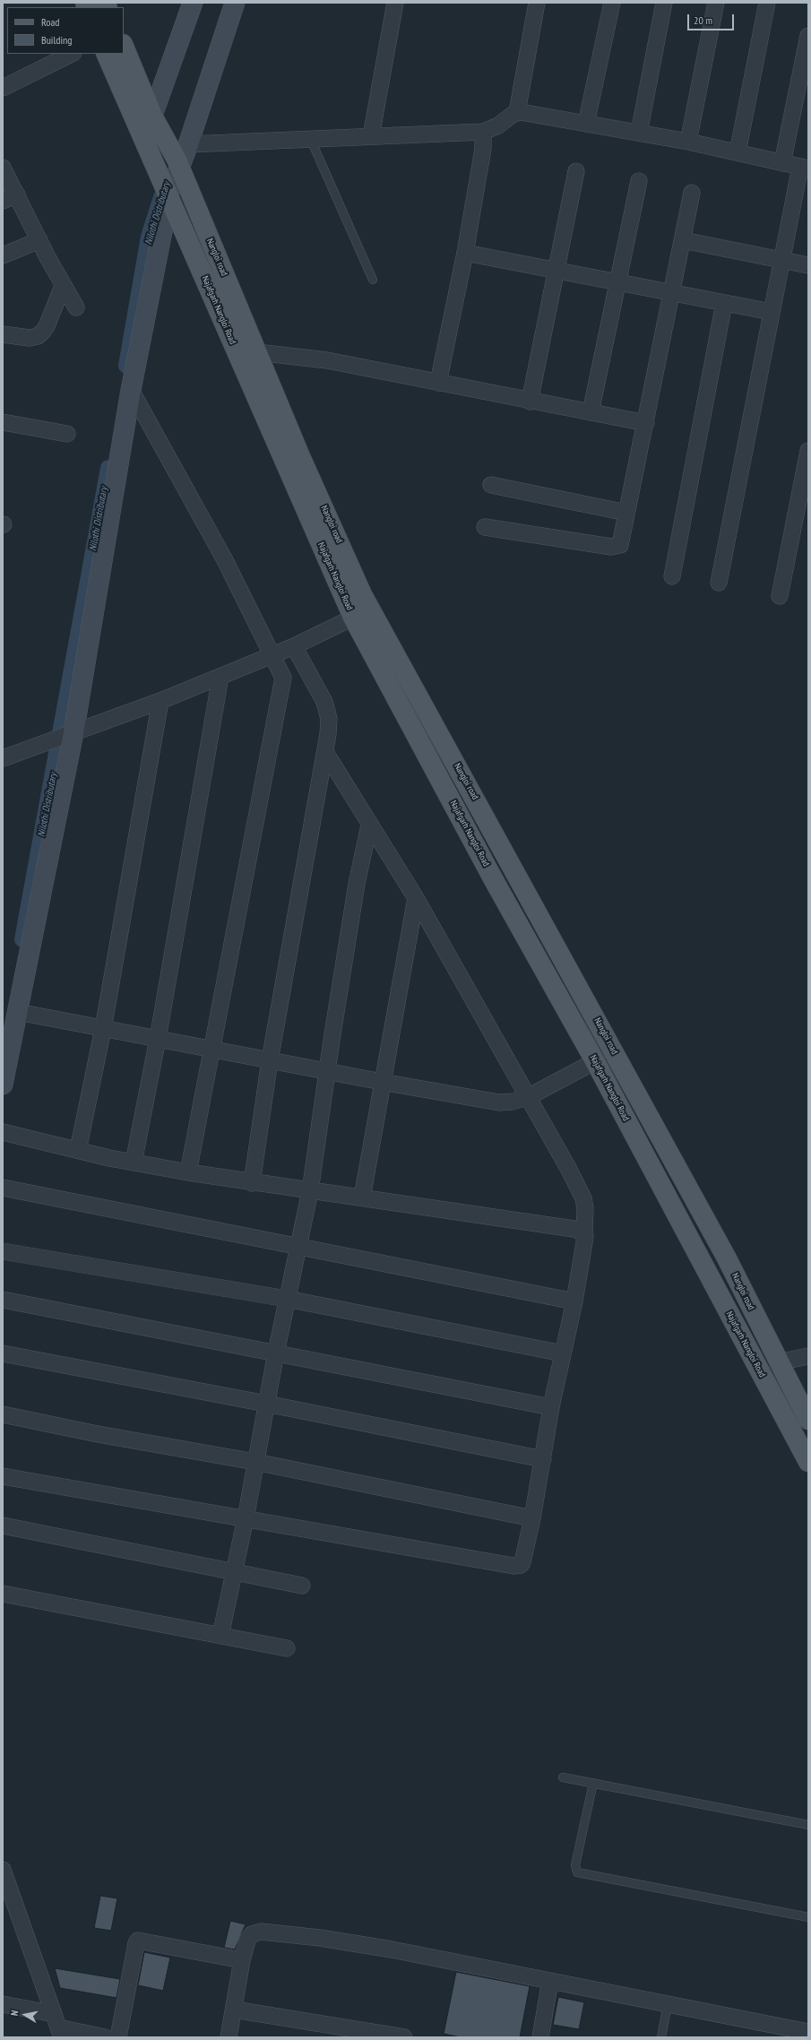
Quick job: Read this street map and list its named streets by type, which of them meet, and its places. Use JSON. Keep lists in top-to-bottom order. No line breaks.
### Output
{"streets":{"main road":["Nangloi road","Najafgarh Nangloi Road"]},"crossings":[["Nangloi road","Najafgarh Nangloi Road"]],"water":["Nilothi Distributary"],"legend":["Road","Building"],"scale_bar":"20 m","north":"left"}
